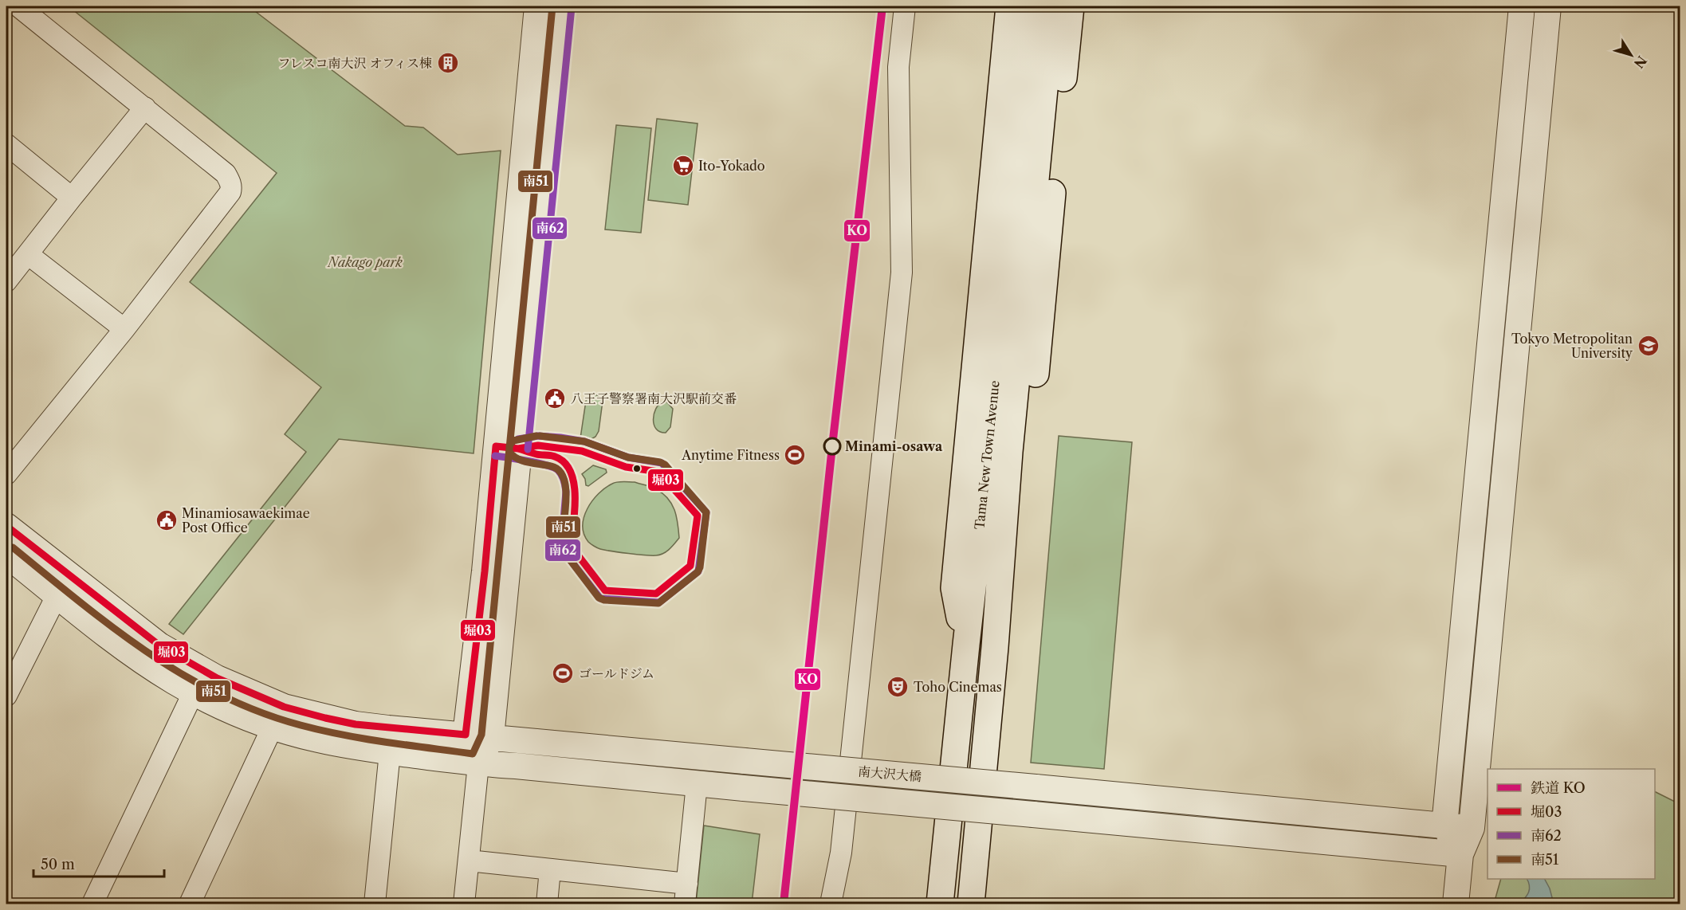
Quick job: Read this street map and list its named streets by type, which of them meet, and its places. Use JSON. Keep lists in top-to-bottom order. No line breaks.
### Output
{"streets":{"main road":["Tama New Town Avenue"],"street":["南大沢大橋"]},"parks":["Nakago park"],"places":{"building":["フレスコ南大沢 オフィス棟"],"supermarket":["Ito-Yokado"],"school or university":["Tokyo Metropolitan University"],"public building":["八王子警察署南大沢駅前交番","Minamiosawaekimae Post Office"],"other":["Minami-osawa"],"sports":["Anytime Fitness","ゴールドジム"],"theatre":["Toho Cinemas"]},"lines":["rail line KO","transit line 南51","transit line 南62","transit line 堀03"],"legend":["鉄道 KO","堀03","南62","南51"],"scale_bar":"50 m","north":"bottom right"}
